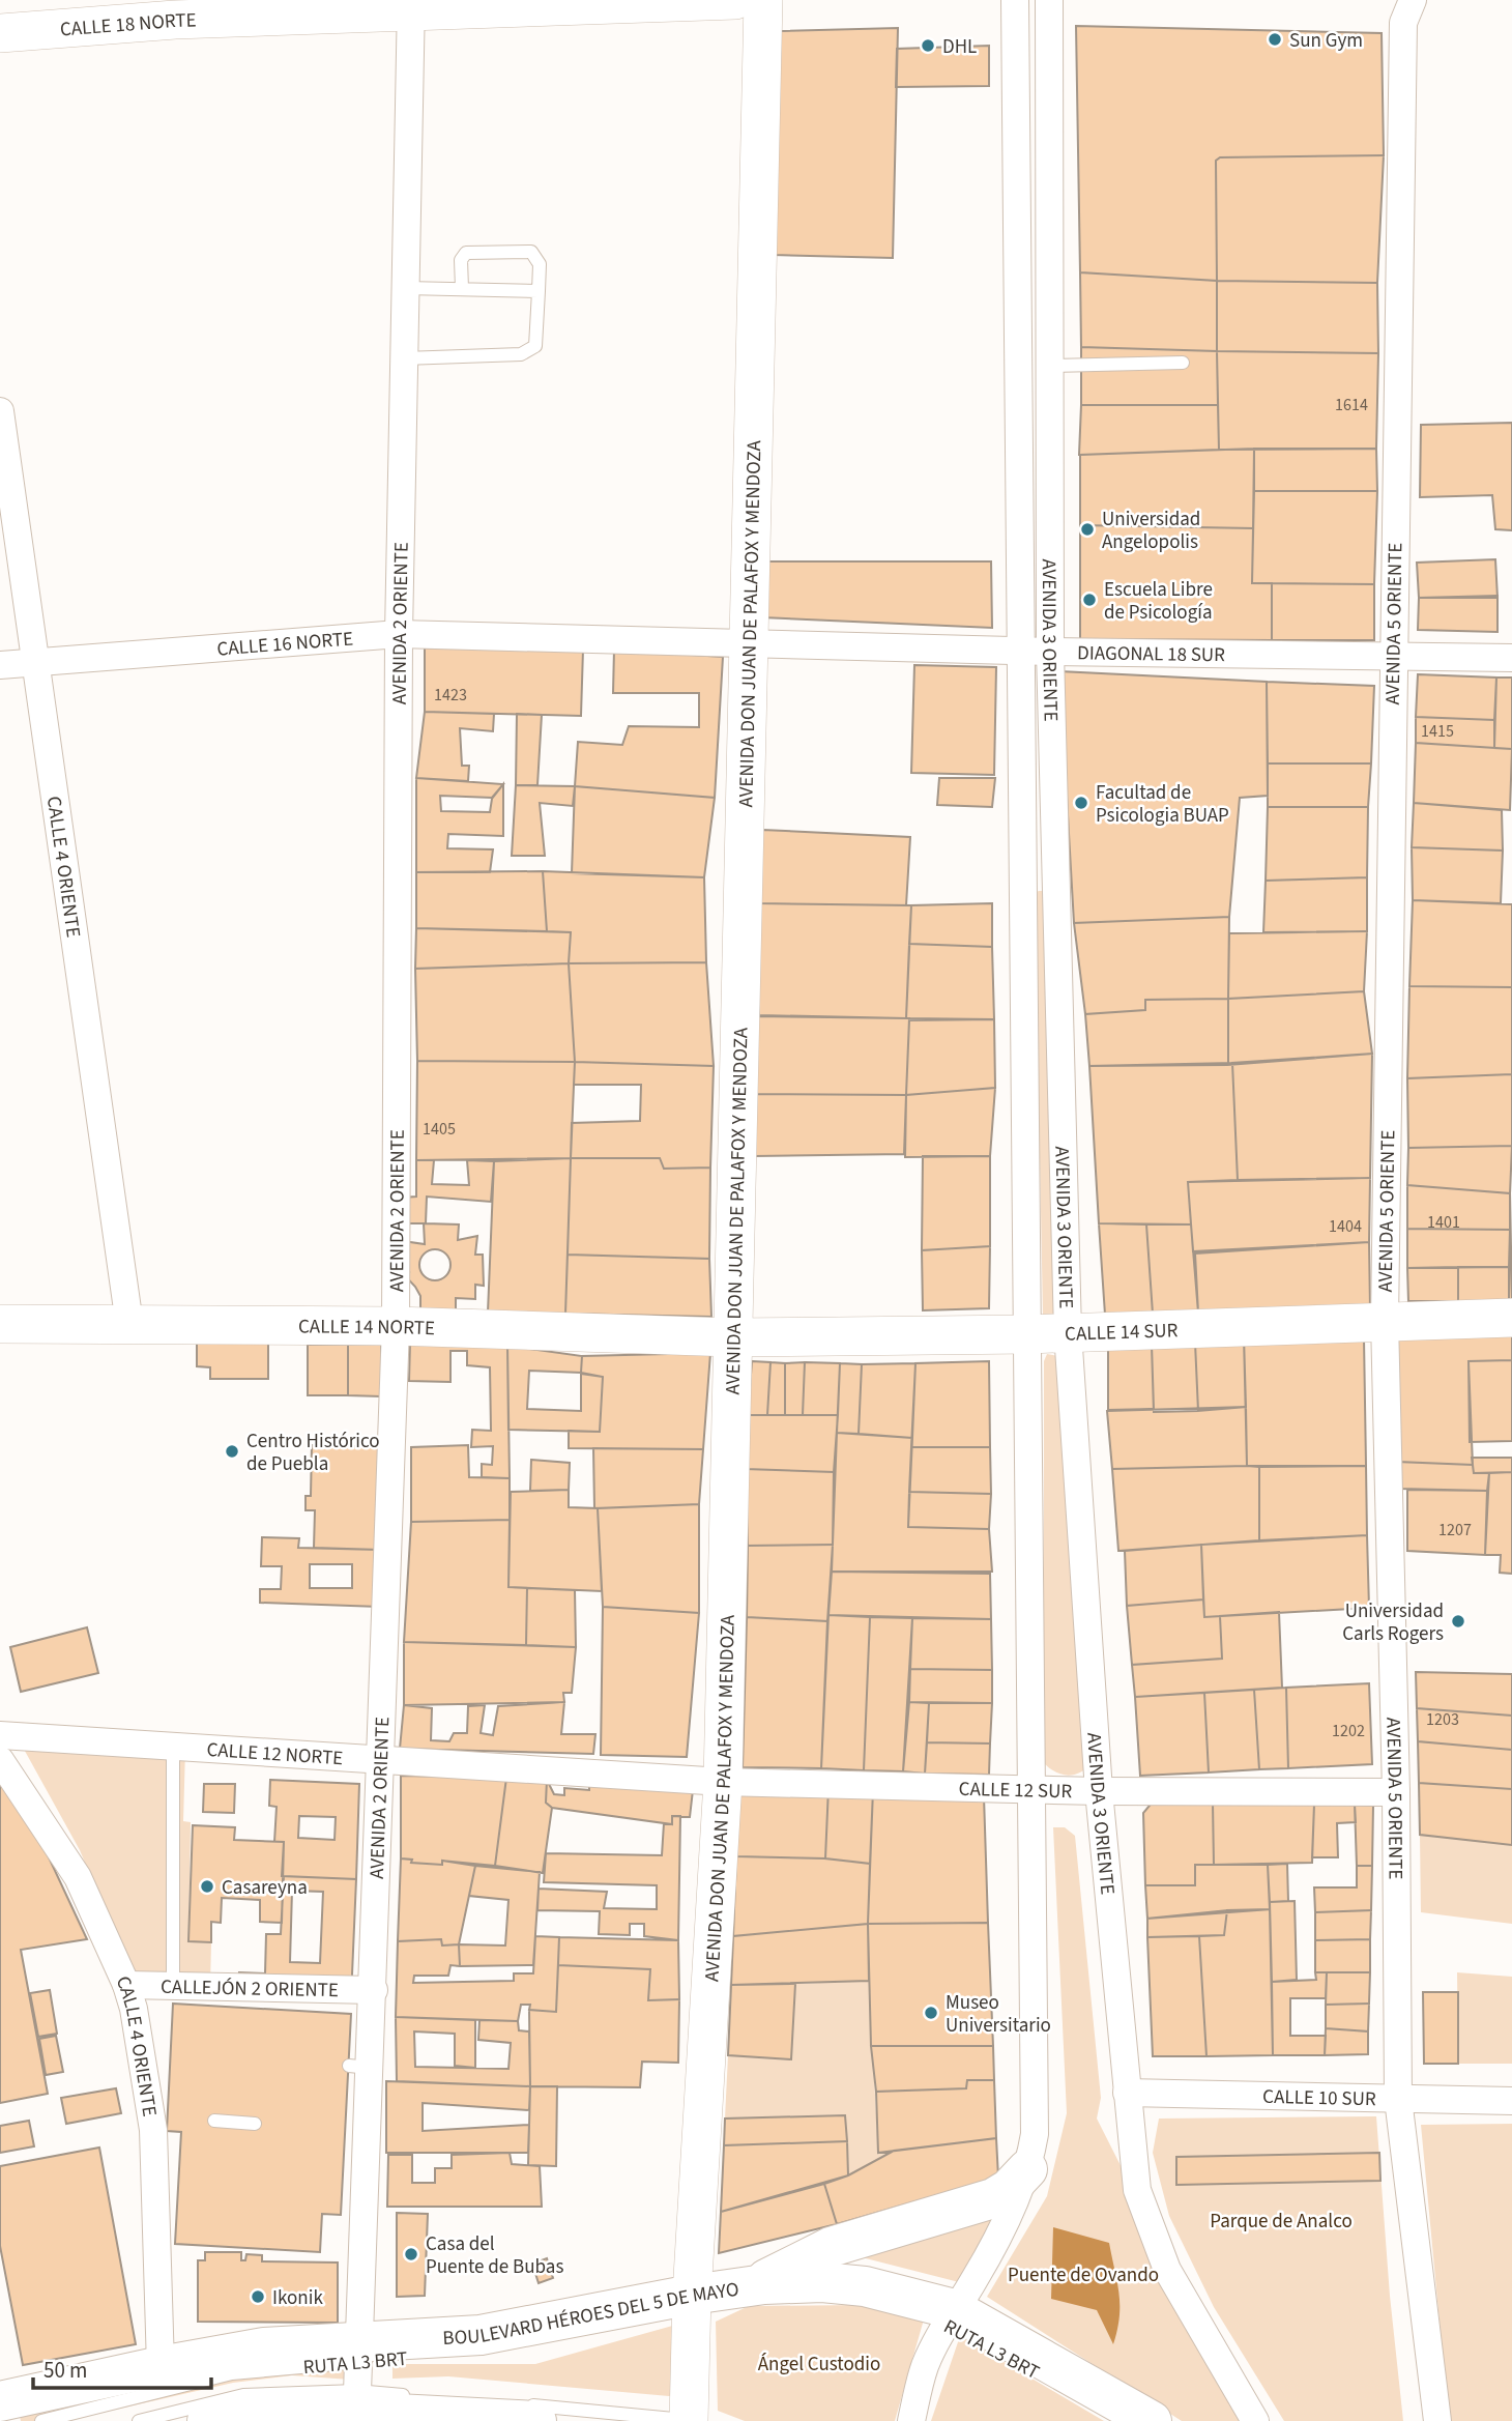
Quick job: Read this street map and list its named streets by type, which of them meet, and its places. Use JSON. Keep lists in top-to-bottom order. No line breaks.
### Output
{"streets":{"main road":["CALLE 18 NORTE","AVENIDA DON JUAN DE PALAFOX Y MENDOZA","CALLE 14 NORTE","CALLE 14 SUR","BOULEVARD HÉROES DEL 5 DE MAYO"],"street":["AVENIDA 2 ORIENTE","AVENIDA 5 ORIENTE","AVENIDA 3 ORIENTE","CALLE 16 NORTE","DIAGONAL 18 SUR","CALLE 4 ORIENTE","CALLE 12 NORTE","CALLE 12 SUR","CALLEJÓN 2 ORIENTE","CALLE 10 SUR"],"lane":["RUTA L3 BRT"]},"crossings":[["CALLE 18 NORTE","AVENIDA 2 ORIENTE"],["AVENIDA 2 ORIENTE","CALLE 16 NORTE"],["AVENIDA 2 ORIENTE","CALLE 14 NORTE"],["AVENIDA 2 ORIENTE","CALLE 12 NORTE"],["AVENIDA 2 ORIENTE","CALLEJÓN 2 ORIENTE"],["AVENIDA 2 ORIENTE","BOULEVARD HÉROES DEL 5 DE MAYO"],["AVENIDA 2 ORIENTE","RUTA L3 BRT"],["AVENIDA DON JUAN DE PALAFOX Y MENDOZA","CALLE 16 NORTE"],["AVENIDA DON JUAN DE PALAFOX Y MENDOZA","DIAGONAL 18 SUR"],["AVENIDA DON JUAN DE PALAFOX Y MENDOZA","CALLE 14 NORTE"],["AVENIDA DON JUAN DE PALAFOX Y MENDOZA","CALLE 14 SUR"],["AVENIDA DON JUAN DE PALAFOX Y MENDOZA","CALLE 12 NORTE"],["AVENIDA DON JUAN DE PALAFOX Y MENDOZA","CALLE 12 SUR"],["AVENIDA DON JUAN DE PALAFOX Y MENDOZA","BOULEVARD HÉROES DEL 5 DE MAYO"],["AVENIDA 5 ORIENTE","DIAGONAL 18 SUR"],["AVENIDA 5 ORIENTE","CALLE 14 SUR"],["AVENIDA 5 ORIENTE","CALLE 12 SUR"],["AVENIDA 5 ORIENTE","CALLE 10 SUR"],["AVENIDA 3 ORIENTE","DIAGONAL 18 SUR"],["AVENIDA 3 ORIENTE","CALLE 14 SUR"],["AVENIDA 3 ORIENTE","CALLE 12 SUR"],["AVENIDA 3 ORIENTE","CALLE 10 SUR"],["AVENIDA 3 ORIENTE","BOULEVARD HÉROES DEL 5 DE MAYO"],["AVENIDA 3 ORIENTE","RUTA L3 BRT"],["CALLE 16 NORTE","DIAGONAL 18 SUR"],["CALLE 16 NORTE","CALLE 4 ORIENTE"],["CALLE 4 ORIENTE","CALLE 14 NORTE"],["CALLE 4 ORIENTE","CALLEJÓN 2 ORIENTE"],["CALLE 4 ORIENTE","BOULEVARD HÉROES DEL 5 DE MAYO"],["CALLE 14 NORTE","CALLE 14 SUR"],["CALLE 12 NORTE","CALLE 12 SUR"],["BOULEVARD HÉROES DEL 5 DE MAYO","RUTA L3 BRT"]],"parks":["Parque de Analco","Puente de Ovando","Ángel Custodio"],"places":["Sun Gym","DHL","Universidad Angelopolis","Escuela Libre de Psicología","Facultad de Psicologia BUAP","Centro Histórico de Puebla","Universidad Carls Rogers","Casareyna","Museo Universitario","Casa del Puente de Bubas","Ikonik"],"house_numbers":["1614","1423","1415","1405","1401","1404","1207","1203","1202"],"scale_bar":"50 m"}
